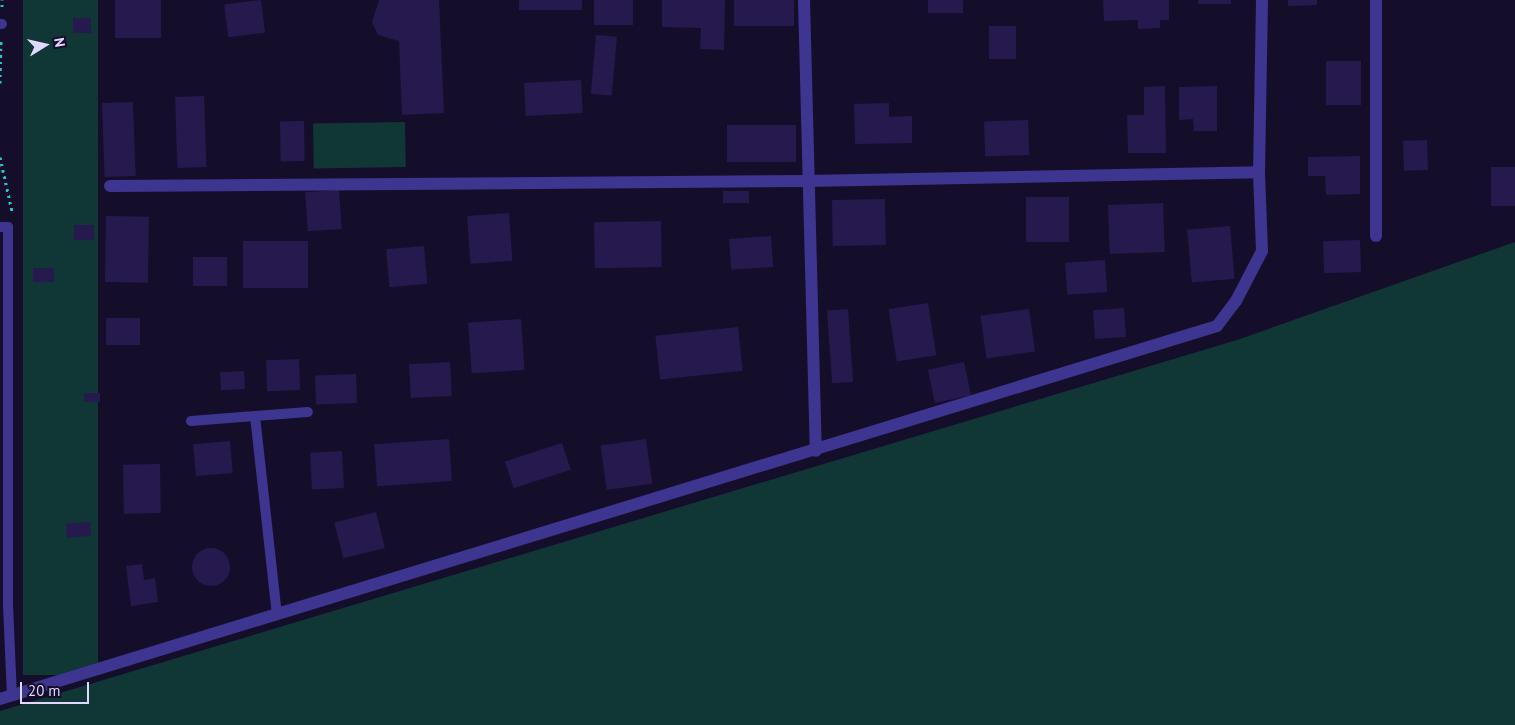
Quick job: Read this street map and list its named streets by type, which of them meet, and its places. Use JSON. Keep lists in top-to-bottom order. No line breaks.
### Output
{"scale_bar":"20 m","north":"right"}
